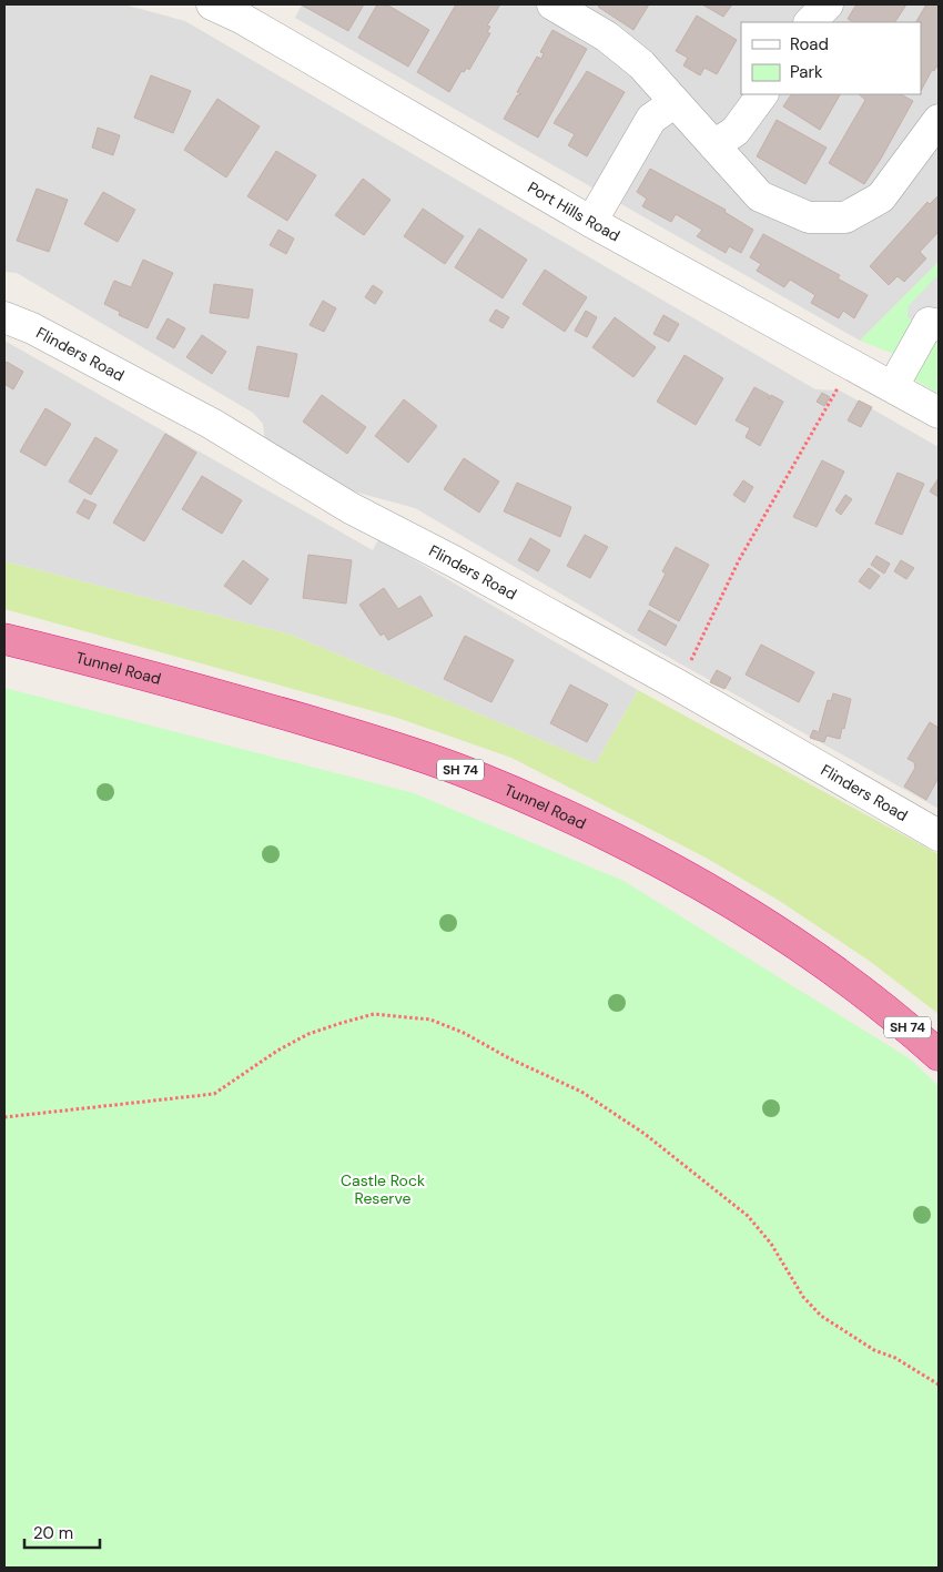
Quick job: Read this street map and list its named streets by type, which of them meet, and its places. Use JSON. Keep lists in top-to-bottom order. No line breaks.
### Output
{"streets":{"highway":["Tunnel Road","SH 74"],"street":["Port Hills Road","Flinders Road"]},"parks":["Castle Rock Reserve"],"legend":["Road","Park"],"scale_bar":"20 m"}
